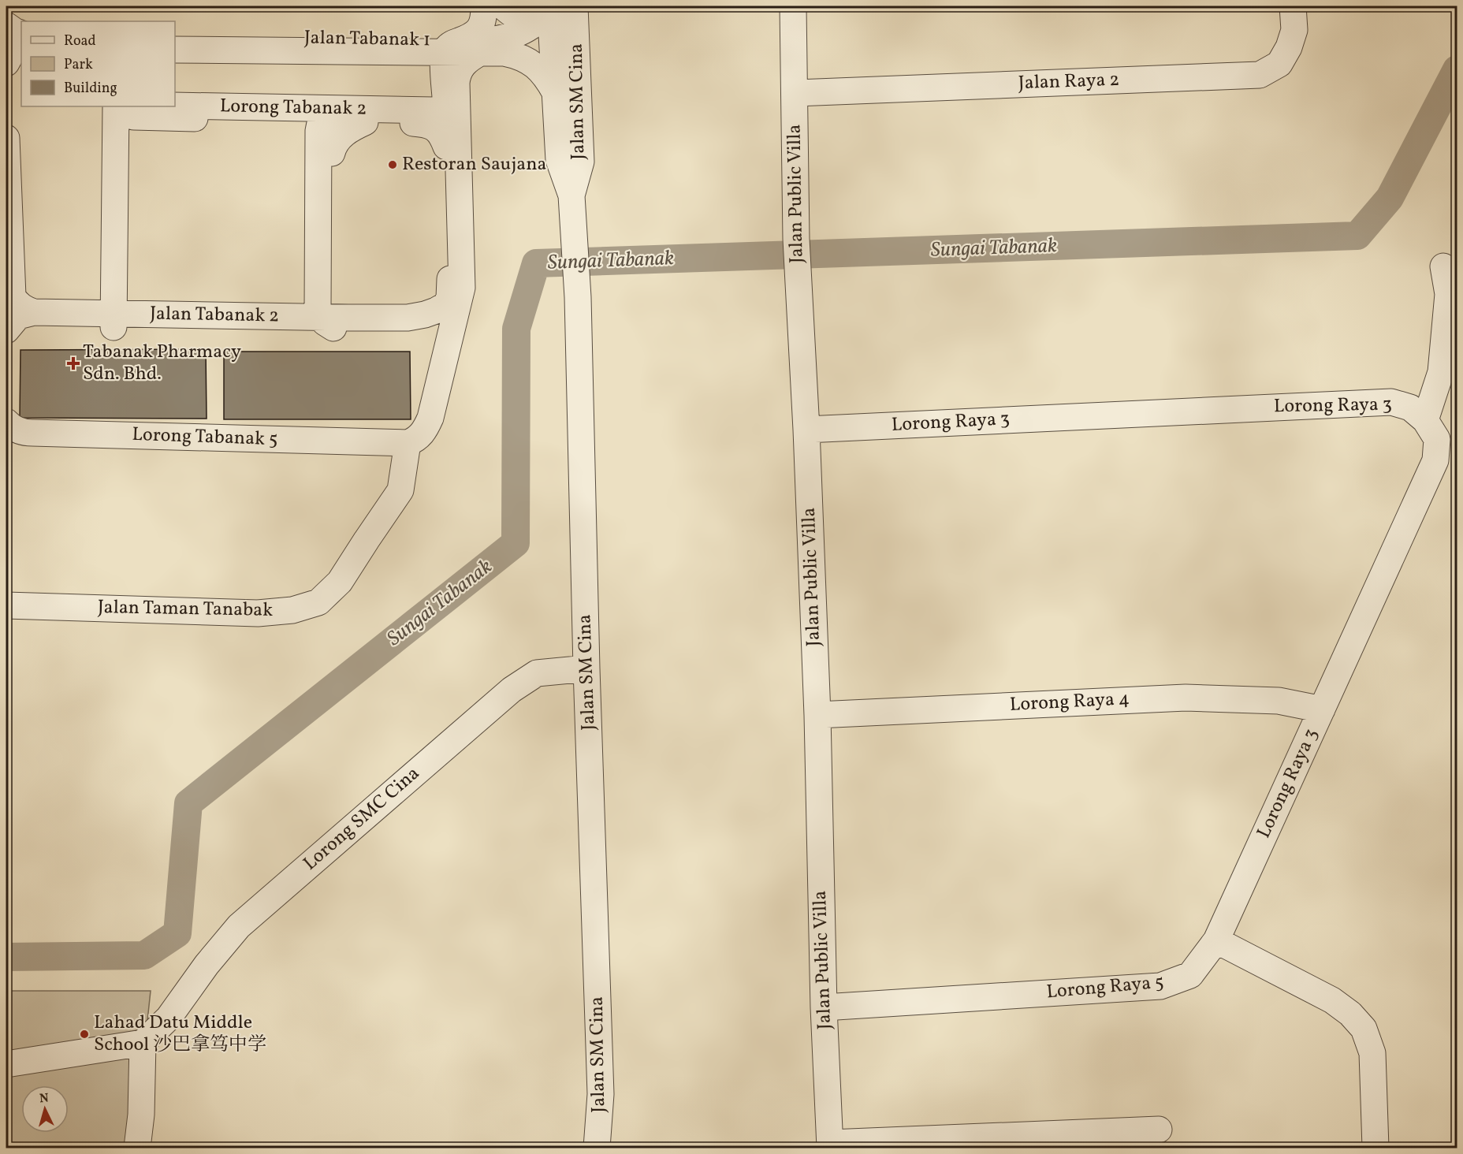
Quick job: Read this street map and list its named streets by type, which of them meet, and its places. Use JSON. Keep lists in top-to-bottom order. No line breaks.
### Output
{"streets":{"street":["Jalan Tabanak 1","Jalan Raya 2","Jalan SM Cina","Lorong Tabanak 2","Jalan Public Villa","Jalan Tabanak 2","Lorong Raya 3","Lorong Tabanak 5","Jalan Taman Tanabak","Lorong Raya 4","Lorong SMC Cina","Lorong Raya 5"]},"crossings":[["Jalan Tabanak 1","Jalan SM Cina"],["Jalan Raya 2","Jalan Public Villa"],["Jalan SM Cina","Lorong SMC Cina"],["Jalan Public Villa","Lorong Raya 3"],["Jalan Public Villa","Lorong Raya 4"],["Jalan Public Villa","Lorong Raya 5"],["Lorong Raya 3","Lorong Raya 4"],["Lorong Raya 3","Lorong Raya 5"],["Lorong Tabanak 5","Jalan Taman Tanabak"]],"water":["Sungai Tabanak"],"places":{"other":["Restoran Saujana","Lahad Datu Middle School 沙巴拿笃中学"],"health":["Tabanak Pharmacy Sdn. Bhd."]},"legend":["Road","Park","Building"],"north":"top"}
